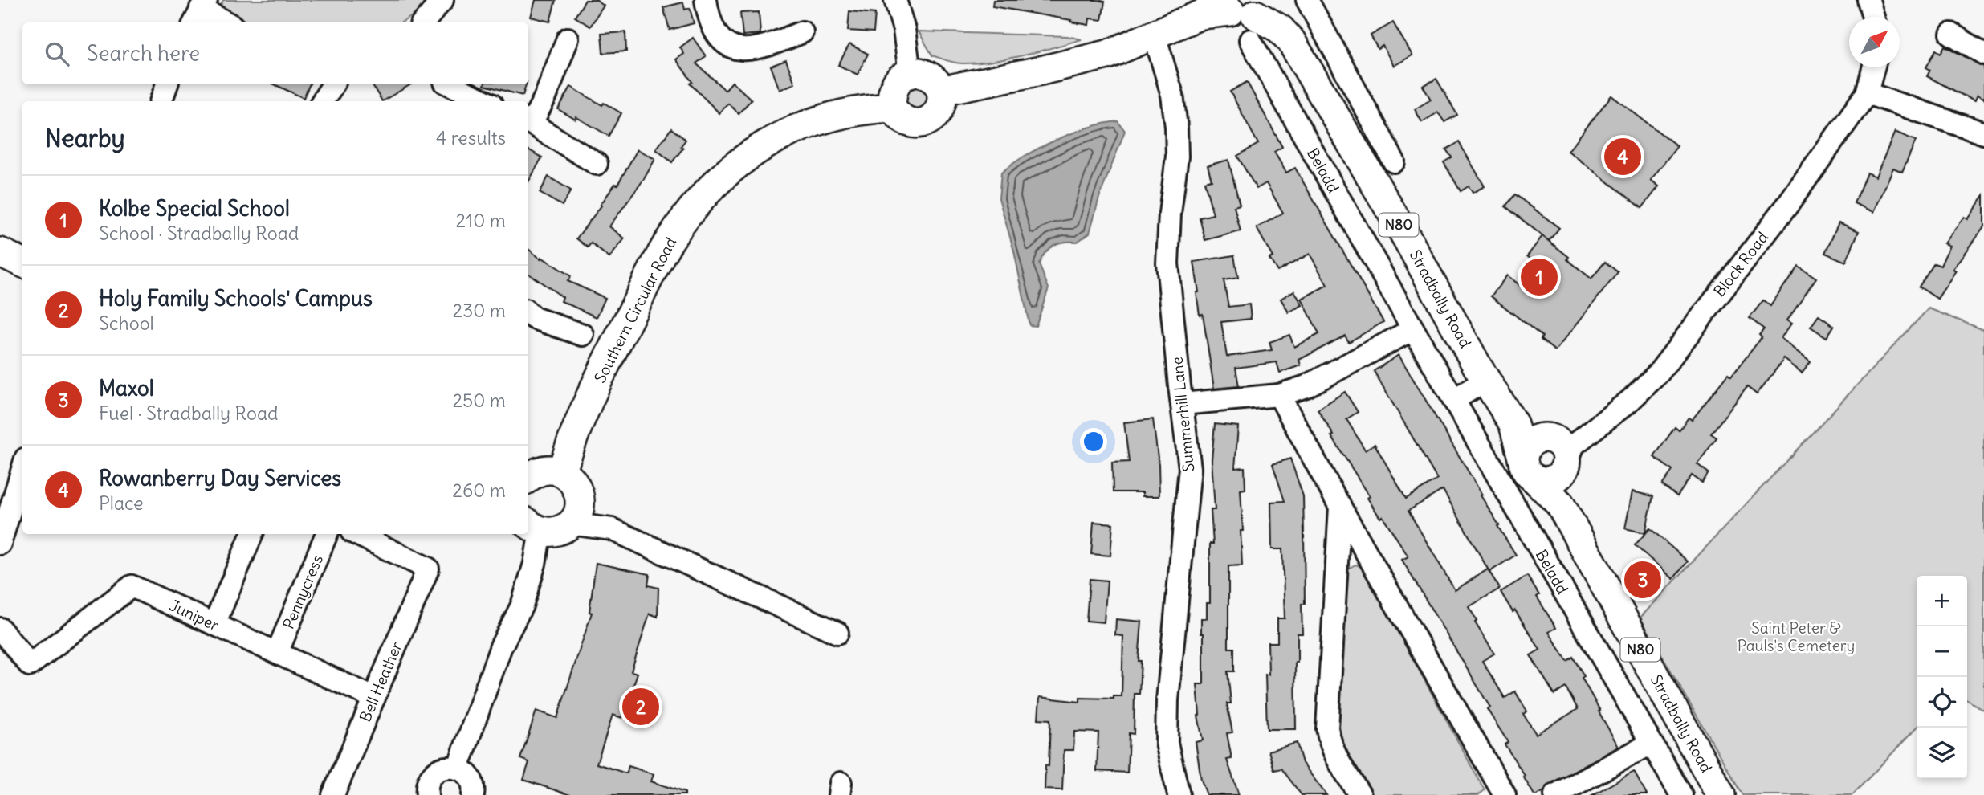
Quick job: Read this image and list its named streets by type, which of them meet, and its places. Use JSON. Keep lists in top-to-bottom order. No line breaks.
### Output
{"streets":{"main road":["N80","Stradbally Road","Southern Circular Road"],"street":["Beladd","Block Road","Summerhill Lane","Pennycress","Juniper","Bell Heather"]},"crossings":[["Beladd","Stradbally Road"],["Block Road","Stradbally Road"],["Pennycress","Juniper"],["Juniper","Bell Heather"]],"parks":["Saint Peter & Pauls's Cemetery"],"north":"top right","page":{"search":"Search here","heading":["Nearby","4 results"],"pins":["4","1","3","2"],"list":[{"mark":"1","name":"Kolbe Special School","note":"School · Stradbally Road","value":"210 m"},{"mark":"2","name":"Holy Family Schools' Campus","note":"School","value":"230 m"},{"mark":"3","name":"Maxol","note":"Fuel · Stradbally Road","value":"250 m"},{"mark":"4","name":"Rowanberry Day Services","note":"Place","value":"260 m"}],"map_buttons":["+","−"]}}
